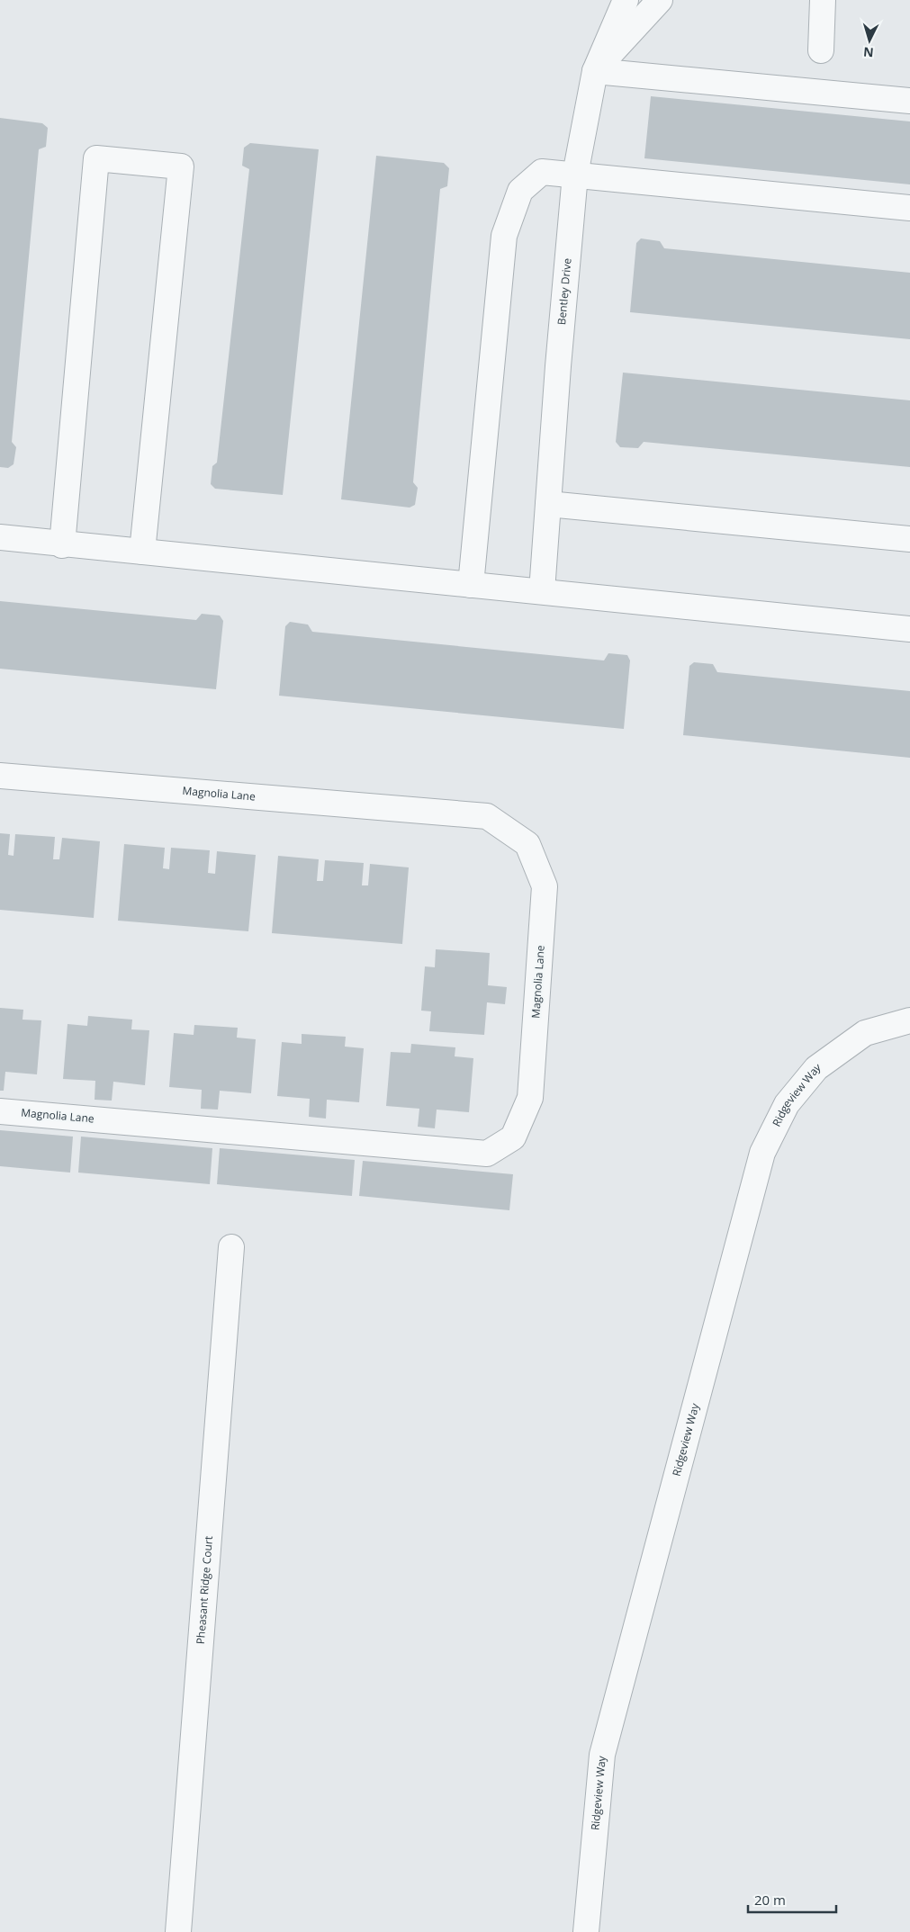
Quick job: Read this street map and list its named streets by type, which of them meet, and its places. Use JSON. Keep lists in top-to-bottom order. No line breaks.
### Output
{"streets":{"street":["Bentley Drive","Magnolia Lane","Ridgeview Way","Pheasant Ridge Court"]},"scale_bar":"20 m","north":"bottom"}
